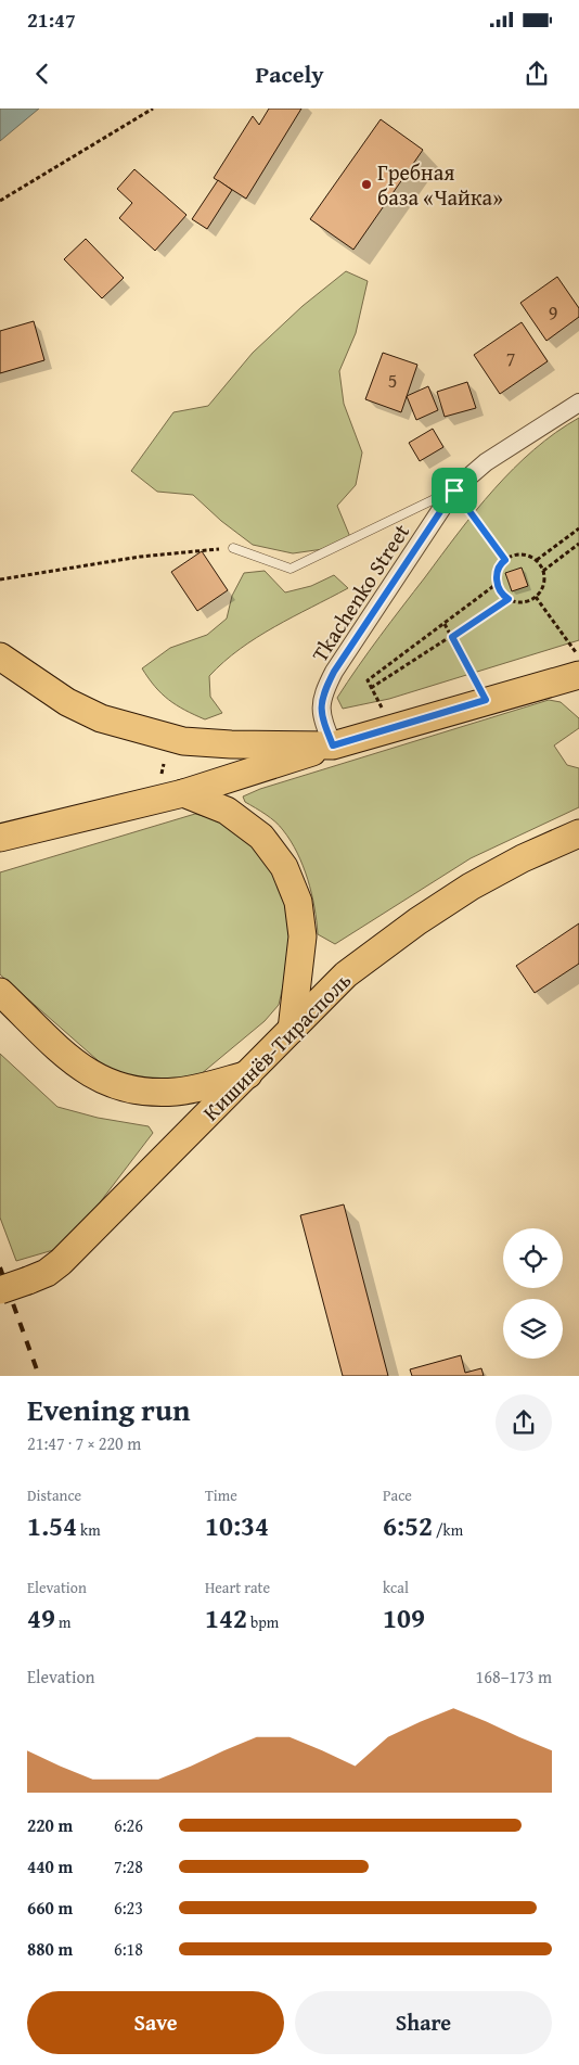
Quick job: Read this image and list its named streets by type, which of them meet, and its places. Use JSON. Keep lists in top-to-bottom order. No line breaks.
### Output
{"streets":{"main road":["Кишинёв-Тирасполь"],"street":["Tkachenko Street"]},"places":["Гребная база «Чайка»"],"house_numbers":["9","7","5"],"page":{"status":"21:47","header":"Pacely","heading":["Evening run","21:47 · 7 × 220 m"],"stats":[["Distance","1.54 km"],["Time","10:34"],["Pace","6:52 /km"],["Elevation","49 m"],["Heart rate","142 bpm"],["kcal","109"]],"chart":["Elevation","168–173 m"],"list":[{"name":"220 m","note":"6:26"},{"name":"440 m","note":"7:28"},{"name":"660 m","note":"6:23"},{"name":"880 m","note":"6:18"}],"buttons":["Save","Share"]}}
